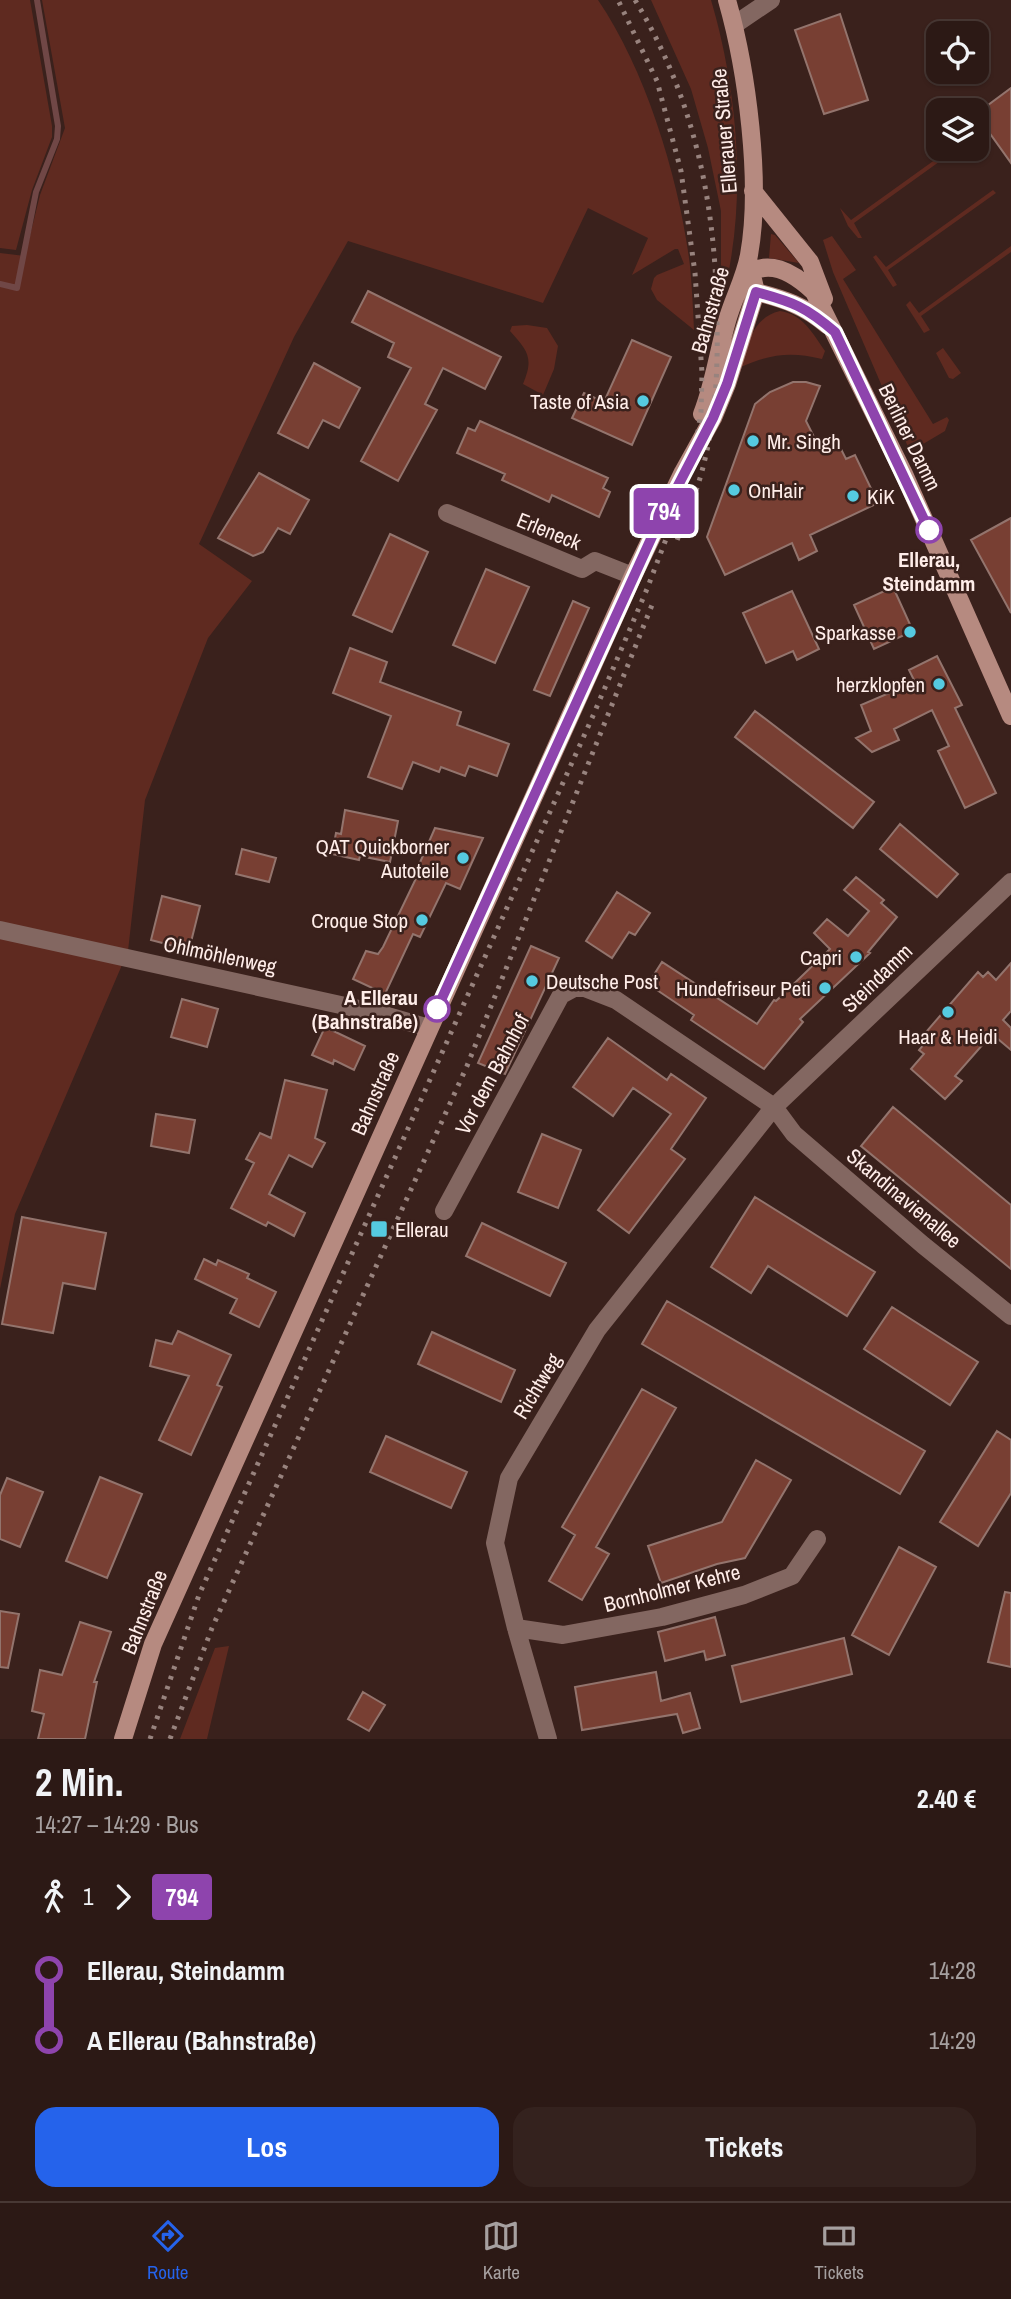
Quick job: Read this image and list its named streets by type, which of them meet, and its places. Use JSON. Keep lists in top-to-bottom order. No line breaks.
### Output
{"streets":{"main road":["Ellerauer Straße","Bahnstraße","Berliner Damm"],"street":["Erleneck","Ohlmöhlenweg","Steindamm","Vor dem Bahnhof","Skandinavienallee","Richtweg","Bornholmer Kehre"]},"crossings":[["Ellerauer Straße","Bahnstraße"],["Ellerauer Straße","Berliner Damm"],["Bahnstraße","Berliner Damm"],["Bahnstraße","Erleneck"],["Bahnstraße","Ohlmöhlenweg"],["Steindamm","Vor dem Bahnhof"],["Steindamm","Skandinavienallee"],["Steindamm","Richtweg"],["Vor dem Bahnhof","Skandinavienallee"],["Vor dem Bahnhof","Richtweg"],["Skandinavienallee","Richtweg"],["Richtweg","Bornholmer Kehre"]],"places":{"other":["Taste of Asia","Mr. Singh","OnHair","KiK","Ellerau, Steindamm","Sparkasse","herzklopfen","QAT Quickborner Autoteile","Croque Stop","Capri","Deutsche Post","Hundefriseur Peti","A Ellerau (Bahnstraße)","Haar & Heidi"],"transit":["Ellerau"]},"lines":["bus line 794"],"page":{"on_map":"794","heading":["2 Min.","14:27 – 14:29 · Bus","2.40 €"],"legs":["1","794"],"list":[{"name":"Ellerau, Steindamm","value":"14:28"},{"name":"A Ellerau (Bahnstraße)","value":"14:29"}],"buttons":["Los","Tickets"],"tabs":["Route","Karte","Tickets"]}}
